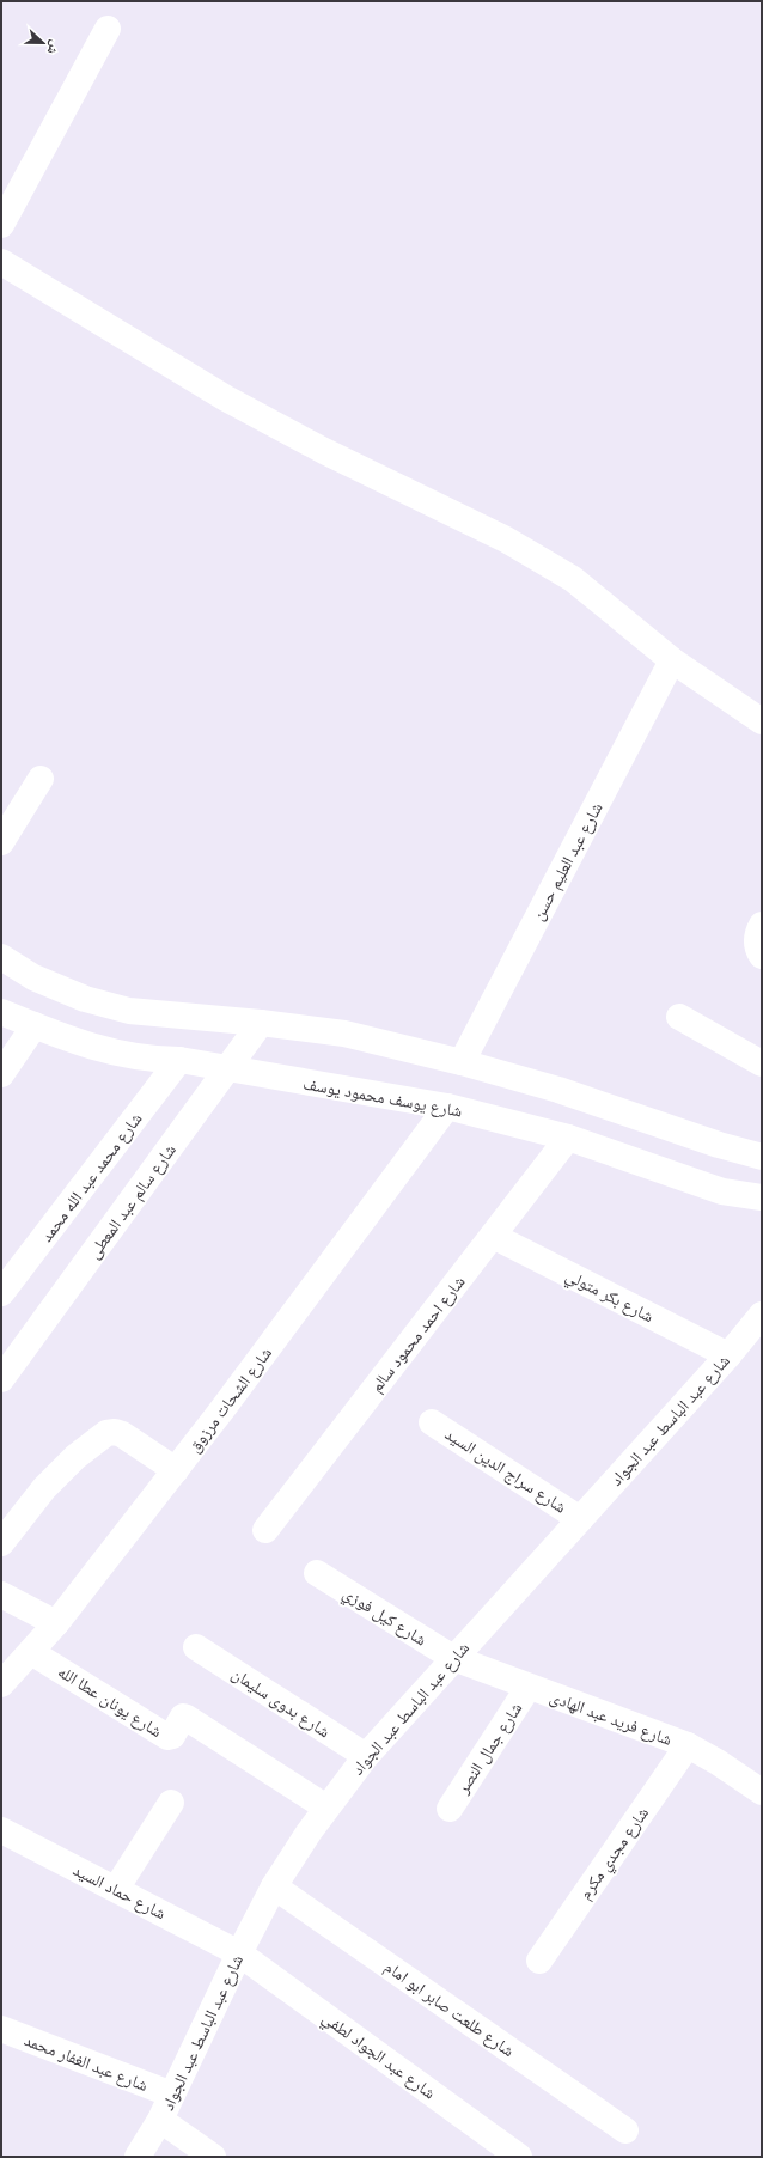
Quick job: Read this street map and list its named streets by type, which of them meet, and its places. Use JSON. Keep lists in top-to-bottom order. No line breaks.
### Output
{"streets":{"street":["شارع عبد العليم حسن","شارع يوسف محمود يوسف","شارع محمد عبد الله محمد","شارع سالم عبد المعطى","شارع بكر متولي","شارع احمد محمود سالم","شارع الشحات مرزوق","شارع عبد الباسط عبد الجواد","شارع سراج الدين السيد","شارع كيل فوزي","شارع يونان عطا الله","شارع بدوى سليمان","شارع فريد عبد الهادى","شارع جمال النصر","شارع مجدي مكرم","شارع حماد السيد","شارع طلعت صابر ابو امام","شارع عبد الجواد لطفي","شارع عبد الغفار محمد"]},"crossings":[["شارع يوسف محمود يوسف","شارع محمد عبد الله محمد"],["شارع يوسف محمود يوسف","شارع سالم عبد المعطى"],["شارع يوسف محمود يوسف","شارع احمد محمود سالم"],["شارع يوسف محمود يوسف","شارع الشحات مرزوق"],["شارع بكر متولي","شارع احمد محمود سالم"],["شارع بكر متولي","شارع عبد الباسط عبد الجواد"],["شارع الشحات مرزوق","شارع يونان عطا الله"],["شارع عبد الباسط عبد الجواد","شارع سراج الدين السيد"],["شارع عبد الباسط عبد الجواد","شارع كيل فوزي"],["شارع عبد الباسط عبد الجواد","شارع يونان عطا الله"],["شارع عبد الباسط عبد الجواد","شارع بدوى سليمان"],["شارع عبد الباسط عبد الجواد","شارع فريد عبد الهادى"],["شارع عبد الباسط عبد الجواد","شارع حماد السيد"],["شارع عبد الباسط عبد الجواد","شارع طلعت صابر ابو امام"],["شارع عبد الباسط عبد الجواد","شارع عبد الجواد لطفي"],["شارع عبد الباسط عبد الجواد","شارع عبد الغفار محمد"],["شارع كيل فوزي","شارع فريد عبد الهادى"],["شارع فريد عبد الهادى","شارع جمال النصر"],["شارع فريد عبد الهادى","شارع مجدي مكرم"],["شارع حماد السيد","شارع عبد الجواد لطفي"]],"north":"right"}
